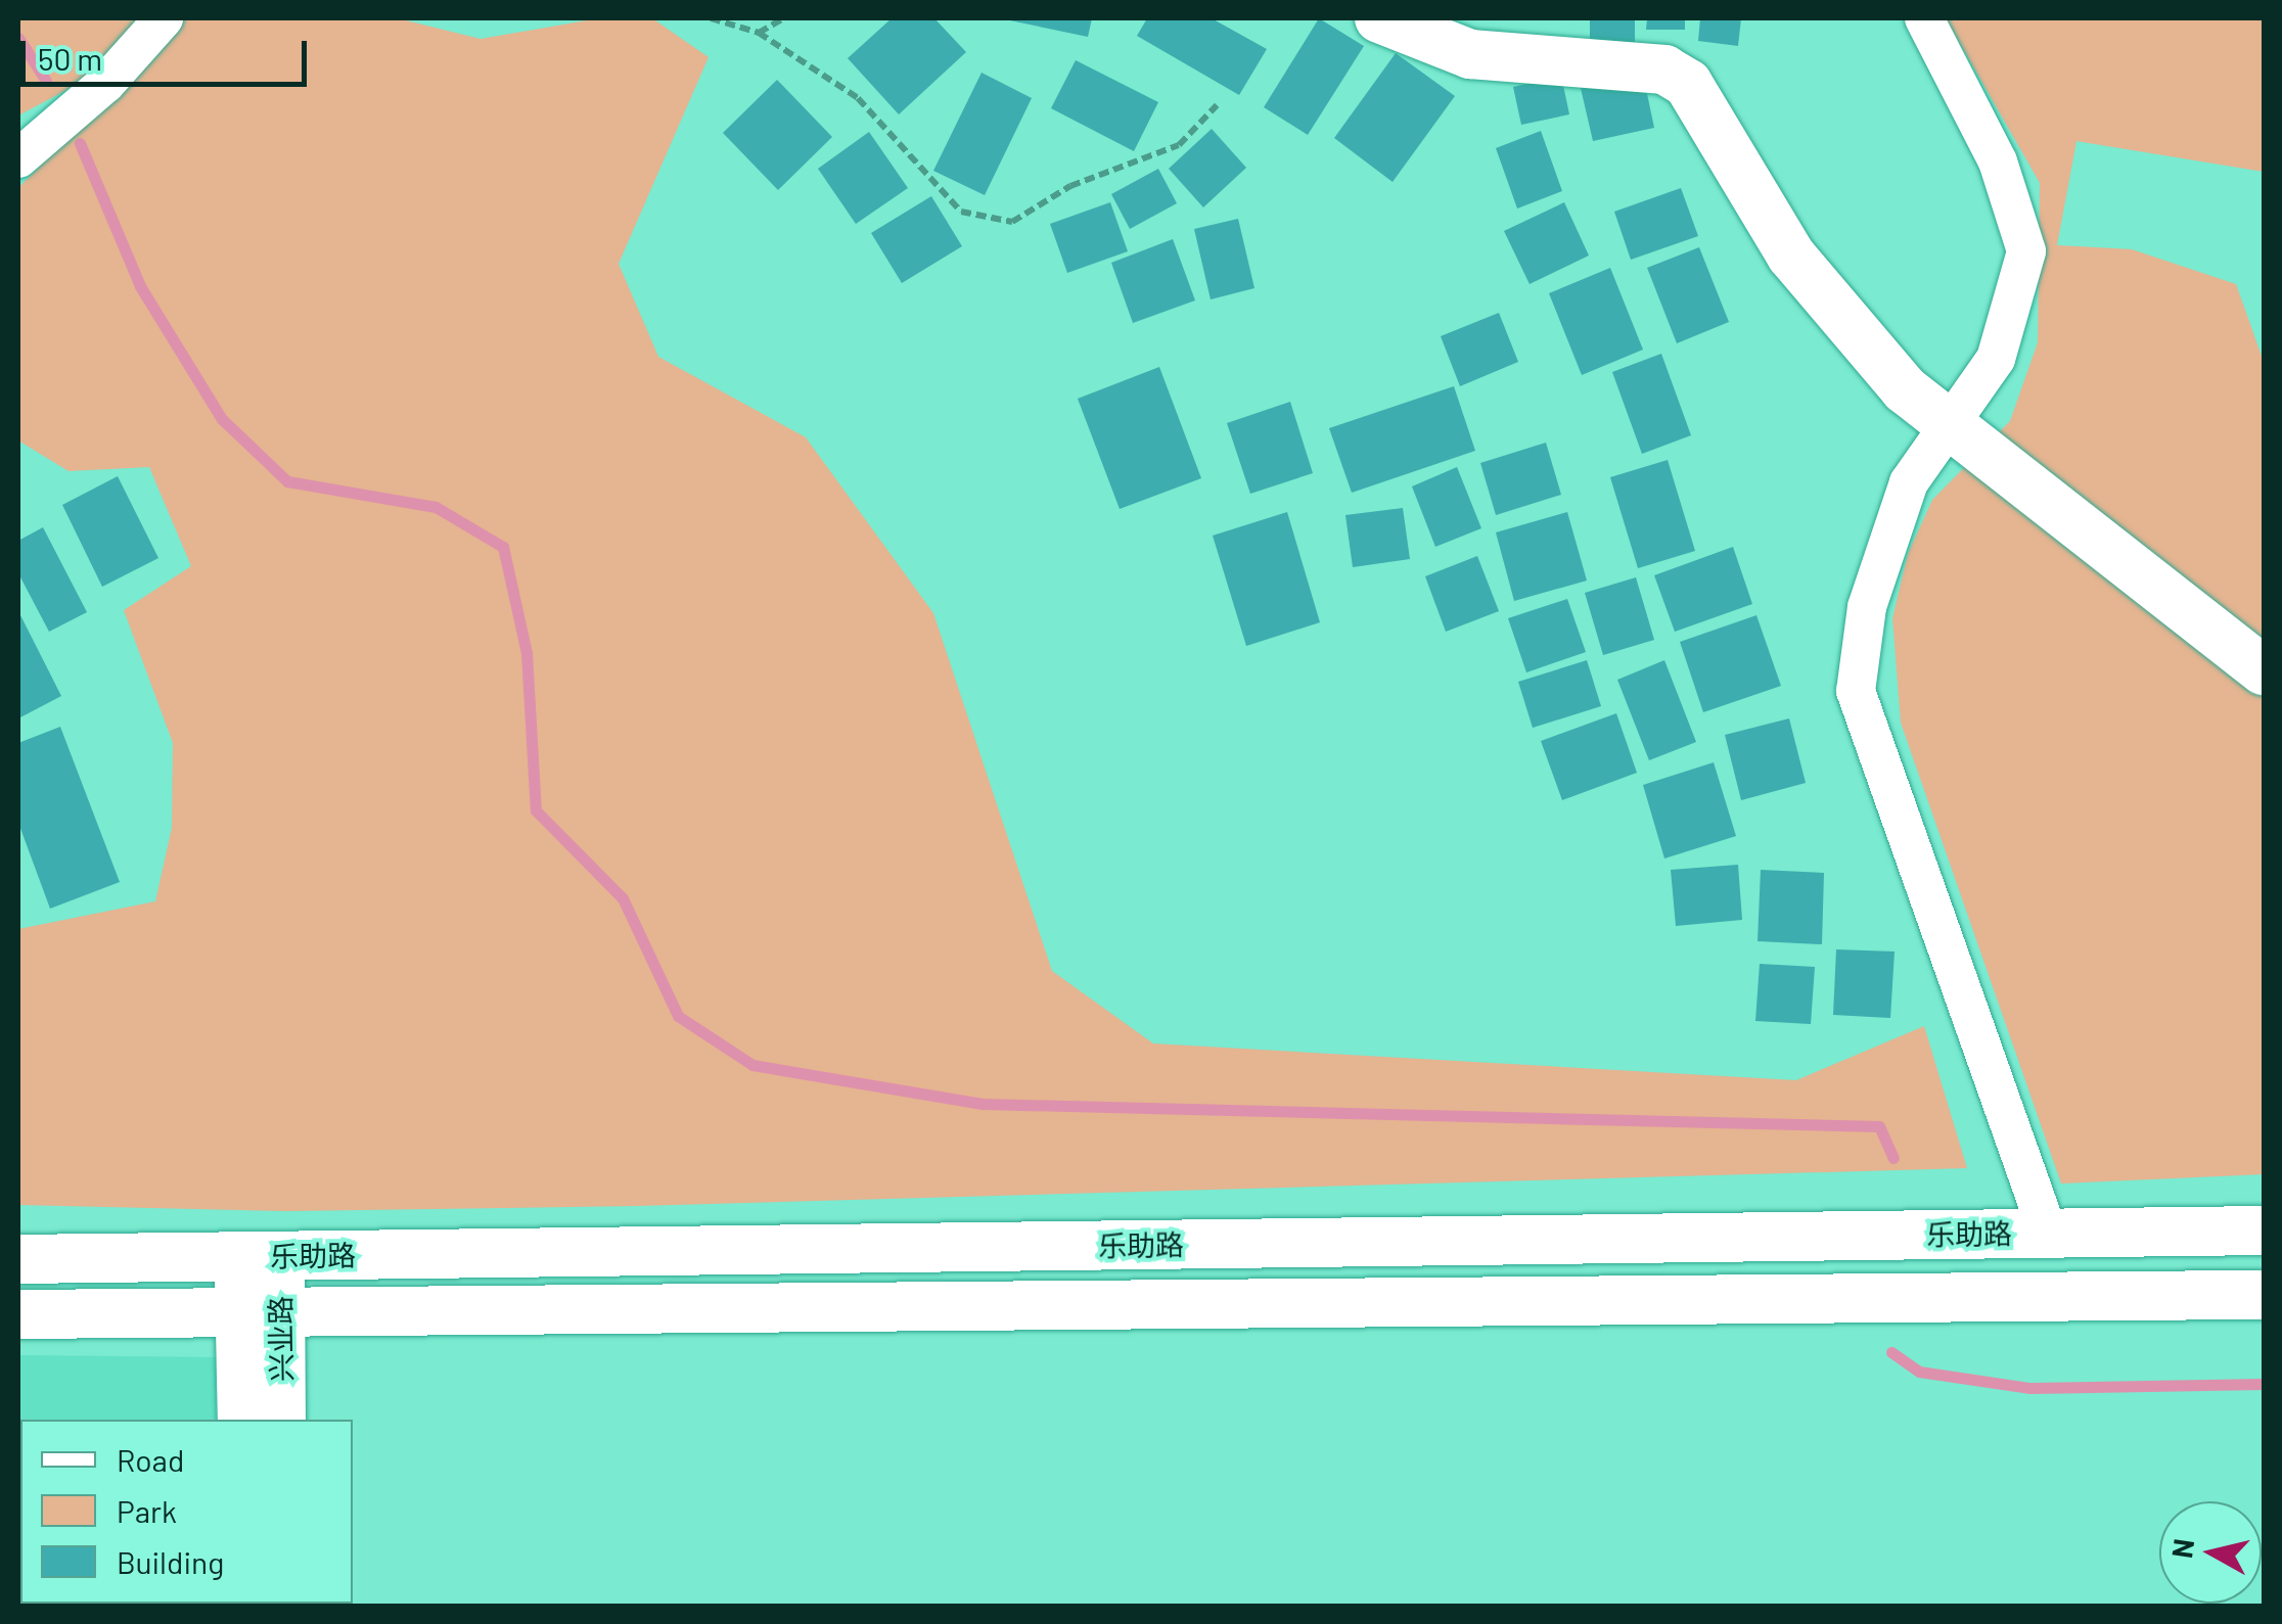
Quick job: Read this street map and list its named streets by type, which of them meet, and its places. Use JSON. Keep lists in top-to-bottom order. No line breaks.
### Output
{"streets":{"street":["乐助路","兴业路"]},"crossings":[["乐助路","兴业路"]],"legend":["Road","Park","Building"],"scale_bar":"50 m","north":"left"}
